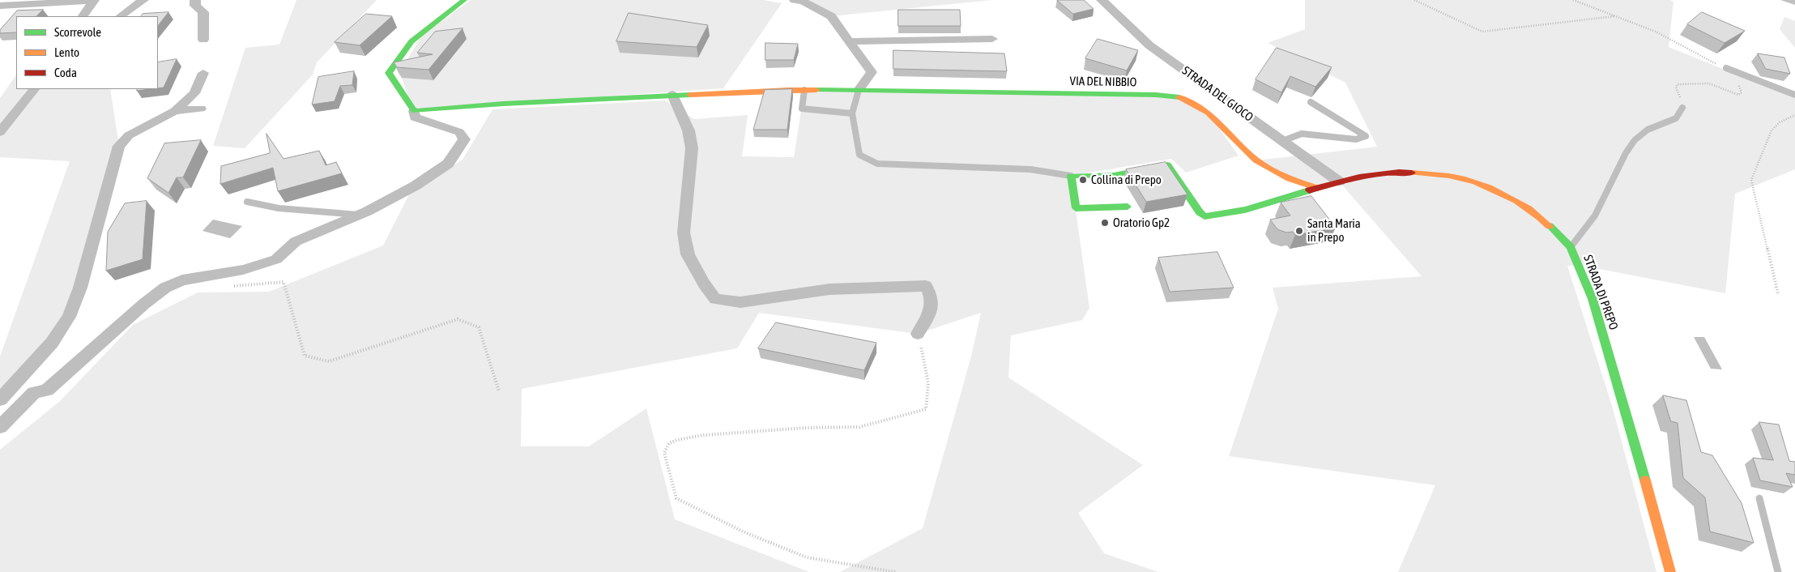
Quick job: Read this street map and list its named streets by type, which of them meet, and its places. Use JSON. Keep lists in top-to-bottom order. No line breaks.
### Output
{"streets":{"street":["VIA DEL NIBBIO","STRADA DEL GIOCO","STRADA DI PREPO"]},"crossings":[["VIA DEL NIBBIO","STRADA DI PREPO"],["STRADA DEL GIOCO","STRADA DI PREPO"]],"places":["Collina di Prepo","Oratorio Gp2","Santa Maria in Prepo"],"legend":["Scorrevole","Lento","Coda"]}
